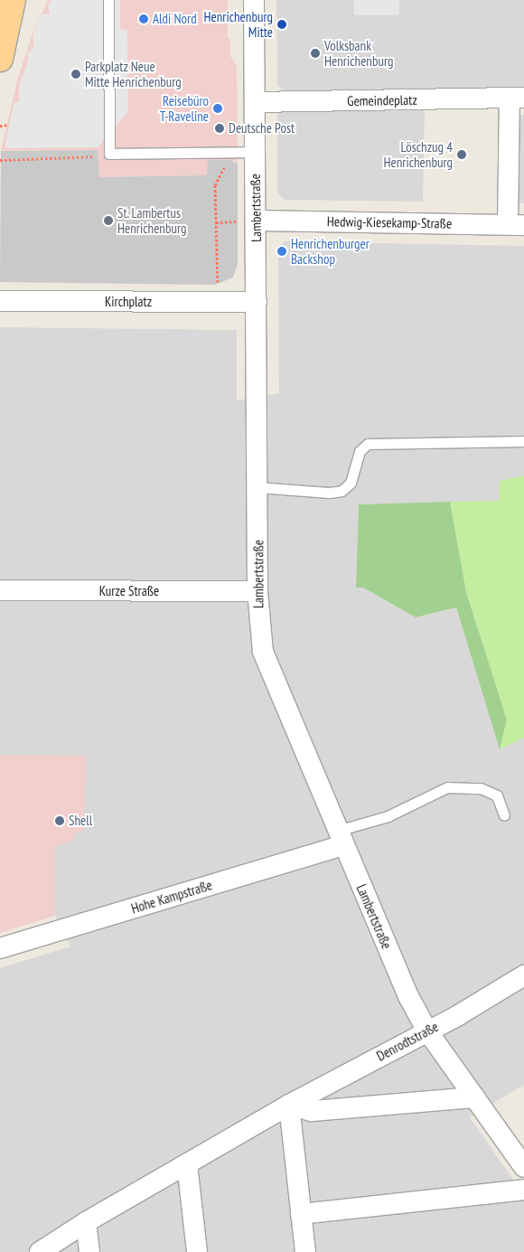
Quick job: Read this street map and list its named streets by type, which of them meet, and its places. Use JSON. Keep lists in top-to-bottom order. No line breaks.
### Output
{"streets":{"street":["Gemeindeplatz","Lambertstraße","Hedwig-Kiesekamp-Straße","Kirchplatz","Kurze Straße","Hohe Kampstraße","Denrodtstraße"]},"crossings":[["Gemeindeplatz","Lambertstraße"],["Gemeindeplatz","Hedwig-Kiesekamp-Straße"],["Lambertstraße","Hedwig-Kiesekamp-Straße"],["Lambertstraße","Kirchplatz"],["Lambertstraße","Kurze Straße"],["Lambertstraße","Hohe Kampstraße"],["Lambertstraße","Denrodtstraße"]],"places":["Aldi Nord","Henrichenburg Mitte","Volksbank Henrichenburg","Parkplatz Neue Mitte Henrichenburg","Reisebüro T-Raveline","Deutsche Post","Löschzug 4 Henrichenburg","St. Lambertus Henrichenburg","Henrichenburger Backshop","Shell"]}
